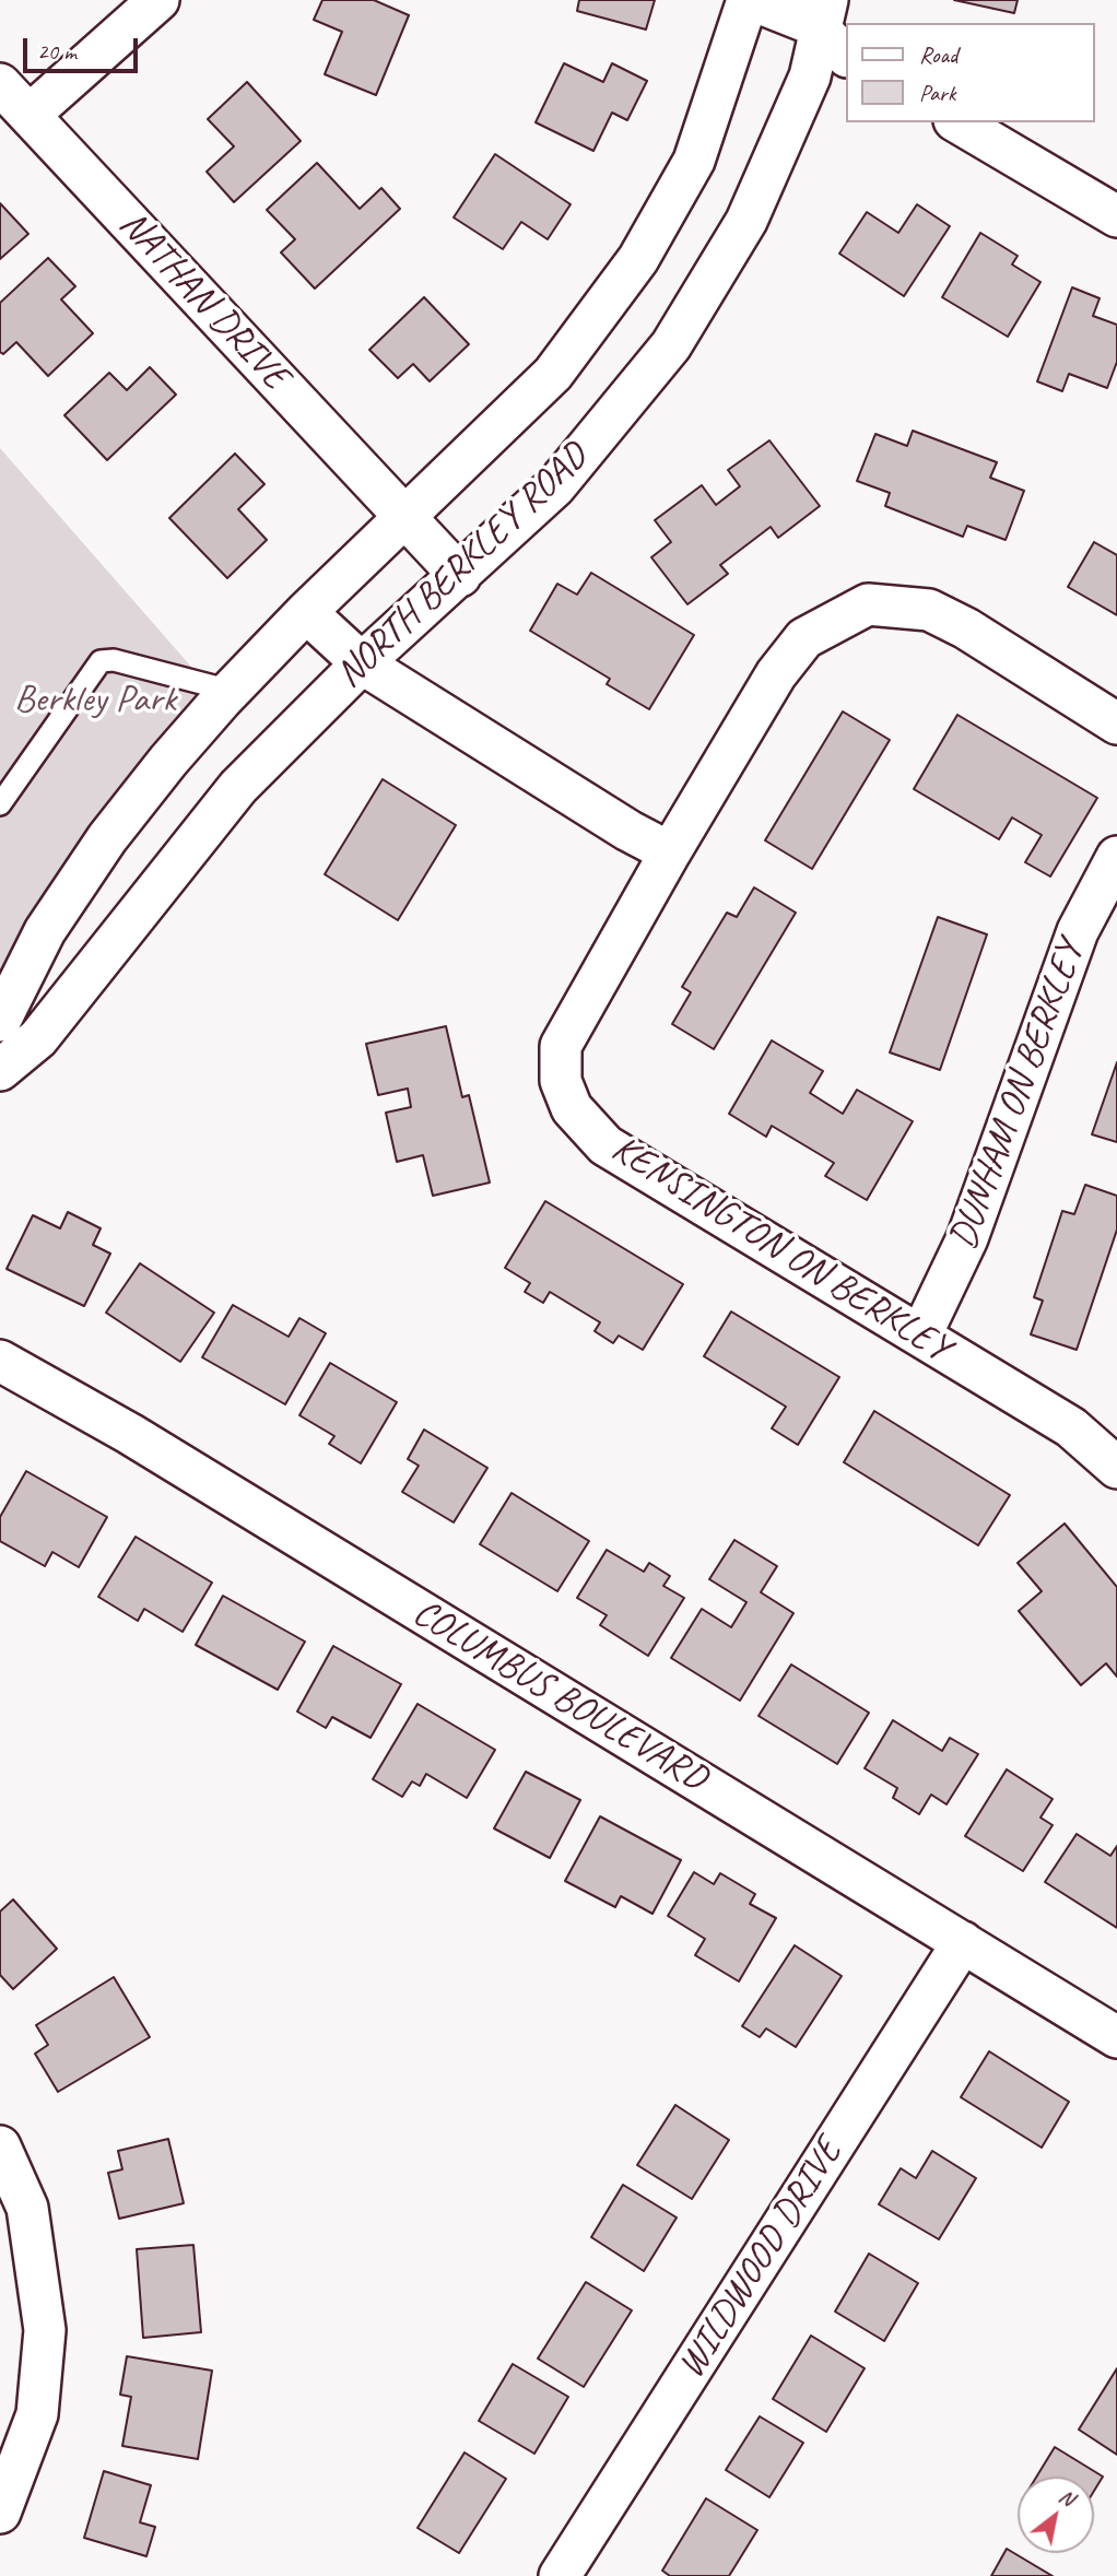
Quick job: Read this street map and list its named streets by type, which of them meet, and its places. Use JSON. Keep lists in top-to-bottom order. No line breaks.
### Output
{"streets":{"street":["NATHAN DRIVE","NORTH BERKLEY ROAD","DUNHAM ON BERKLEY","KENSINGTON ON BERKLEY","COLUMBUS BOULEVARD","WILDWOOD DRIVE"]},"crossings":[["NATHAN DRIVE","NORTH BERKLEY ROAD"],["DUNHAM ON BERKLEY","KENSINGTON ON BERKLEY"],["COLUMBUS BOULEVARD","WILDWOOD DRIVE"]],"parks":["Berkley Park"],"legend":["Road","Park"],"scale_bar":"20 m","north":"top right"}
